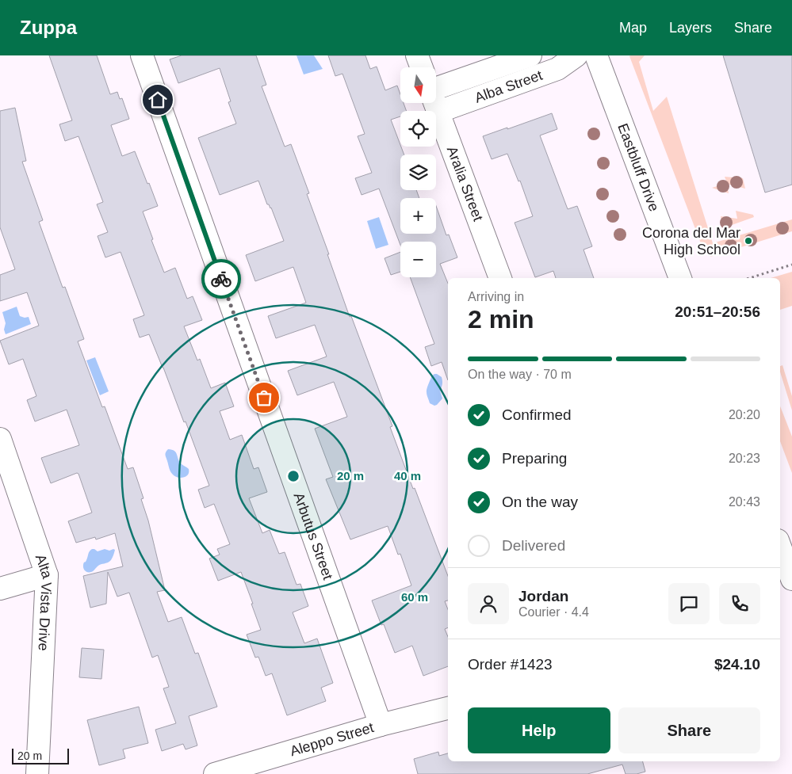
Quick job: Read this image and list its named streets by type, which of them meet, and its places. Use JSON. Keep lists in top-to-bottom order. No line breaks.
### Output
{"streets":{"street":["Alba Street","Eastbluff Drive","Aralia Street","Arbutus Street","Alta Vista Drive","Aleppo Street"]},"crossings":[["Alba Street","Aralia Street"],["Arbutus Street","Aleppo Street"]],"places":["Corona del Mar High School"],"scale_bar":"20 m","north":"bottom","page":{"header":"Zuppa","nav":["Map","Layers","Share"],"map_buttons":["+","−"],"heading":["2 min","Arriving in","20:51–20:56"],"panel":["Jordan","Courier · 4.4","Order #1423","$24.10"],"bar":"On the way · 70 m","list":[["Confirmed","20:20"],["Preparing","20:23"],["On the way","20:43"],"Delivered"],"buttons":["Help","Share"],"scale":"20 m"},"rings":["20 m","40 m","60 m"]}
